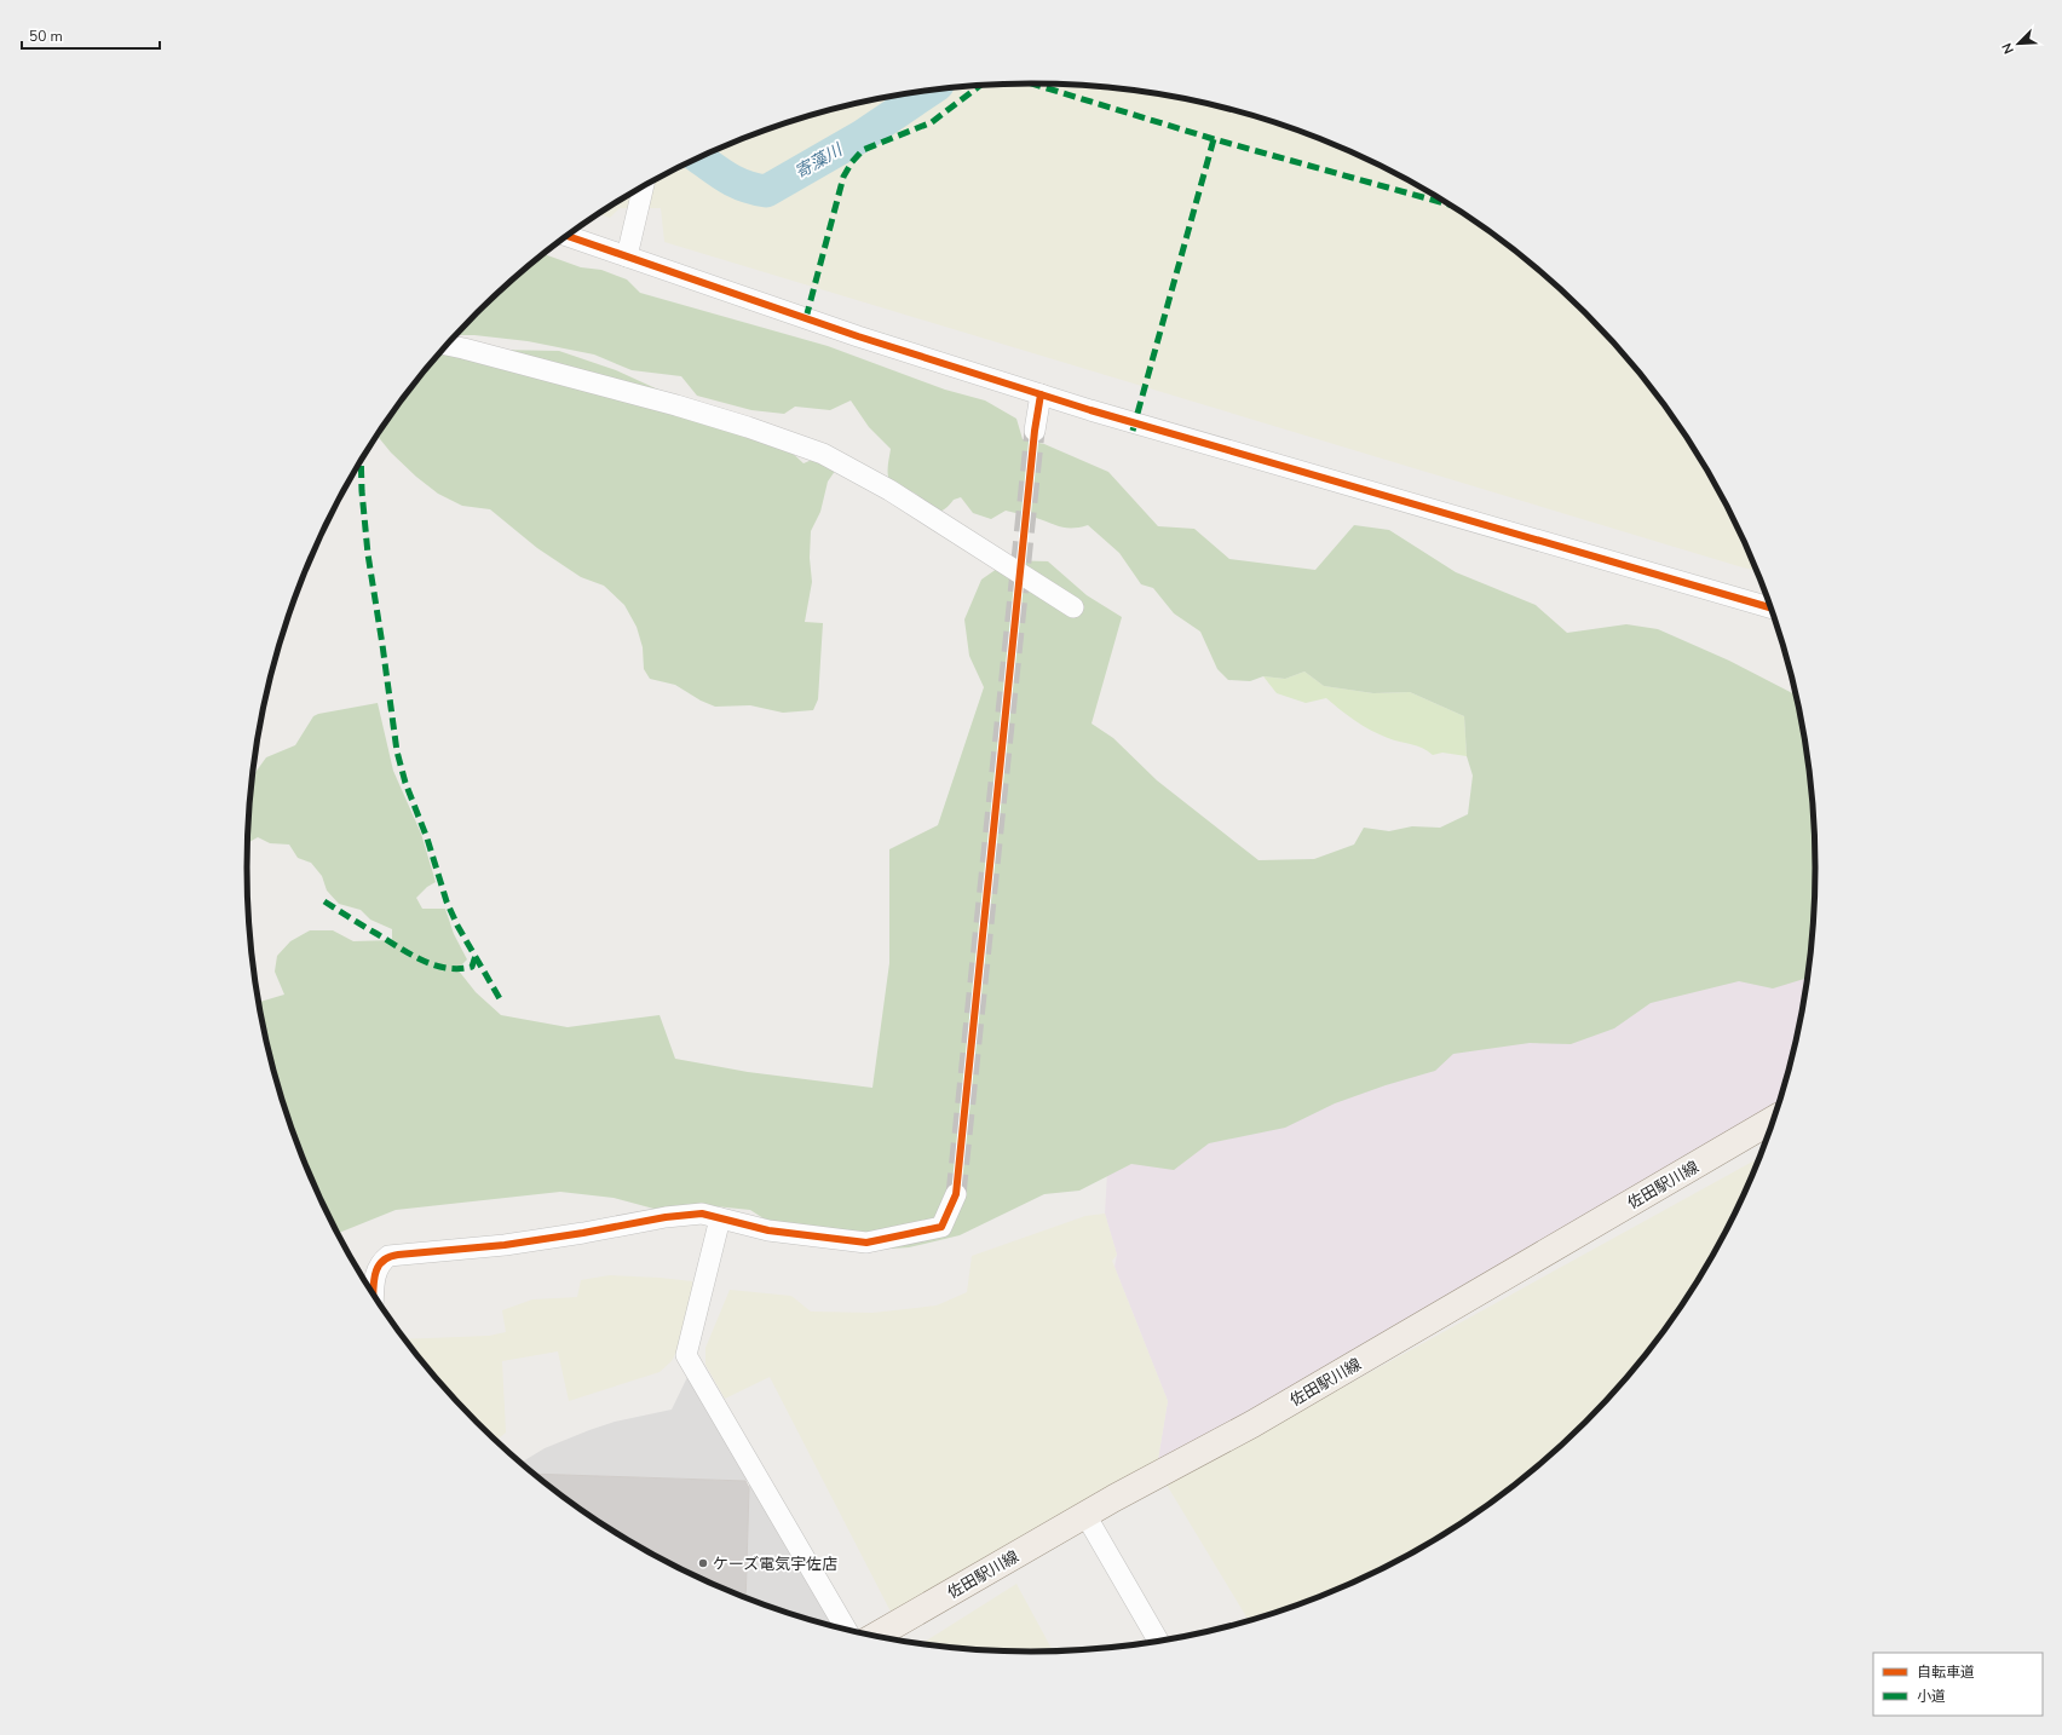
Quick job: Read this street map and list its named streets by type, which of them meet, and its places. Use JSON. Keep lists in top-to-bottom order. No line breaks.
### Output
{"streets":{"main road":["佐田駅川線"]},"water":["寄藻川"],"places":["ケーズ電気宇佐店"],"legend":["自転車道","小道"],"scale_bar":"50 m","north":"bottom left"}
